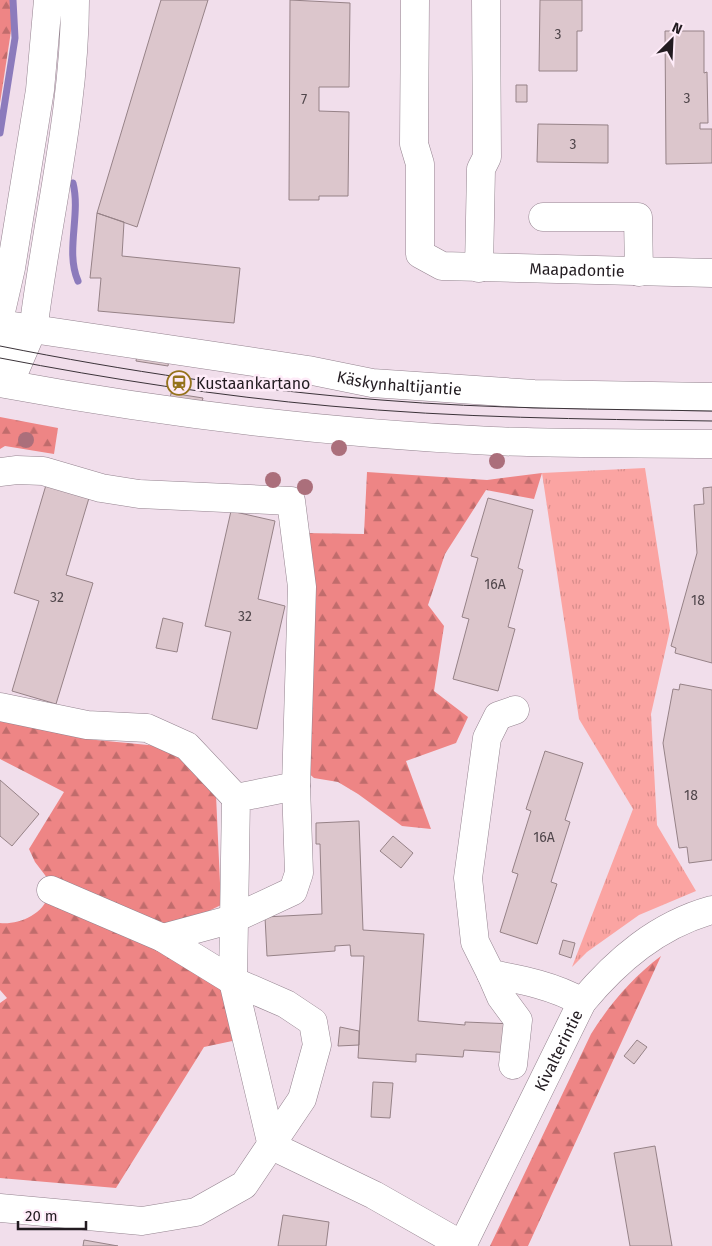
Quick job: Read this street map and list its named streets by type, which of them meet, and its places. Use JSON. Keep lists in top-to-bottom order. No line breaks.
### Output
{"streets":{"main road":["Maapadontie","Käskynhaltijantie","Kivalterintie"]},"places":{"station":["Kustaankartano"]},"house_numbers":["3","3","7","3","16A","32","18","32","18","16A"],"scale_bar":"20 m","north":"top right"}
